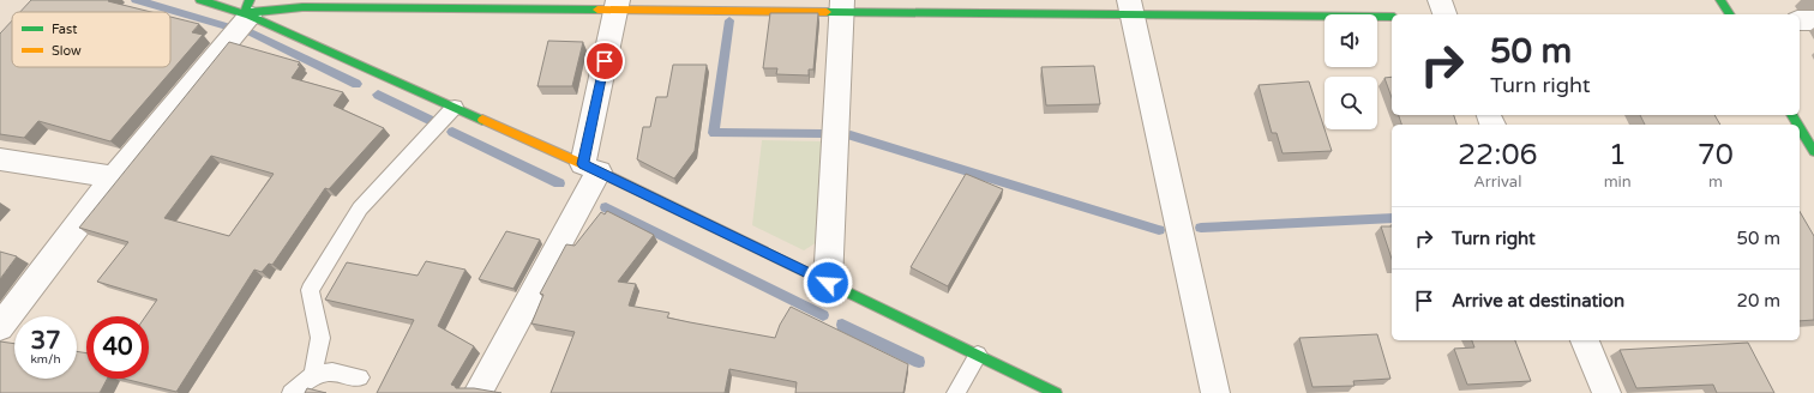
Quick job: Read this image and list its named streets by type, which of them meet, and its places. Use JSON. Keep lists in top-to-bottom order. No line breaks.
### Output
{"legend":["Fast","Slow"],"page":{"turn":["50 m","Turn right"],"eta":["22:06","Arrival","1","min","70","m"],"list":[{"name":"Turn right","value":"50 m"},{"name":"Arrive at destination","value":"20 m"}],"speed":"37 km/h","limit":"40"}}
